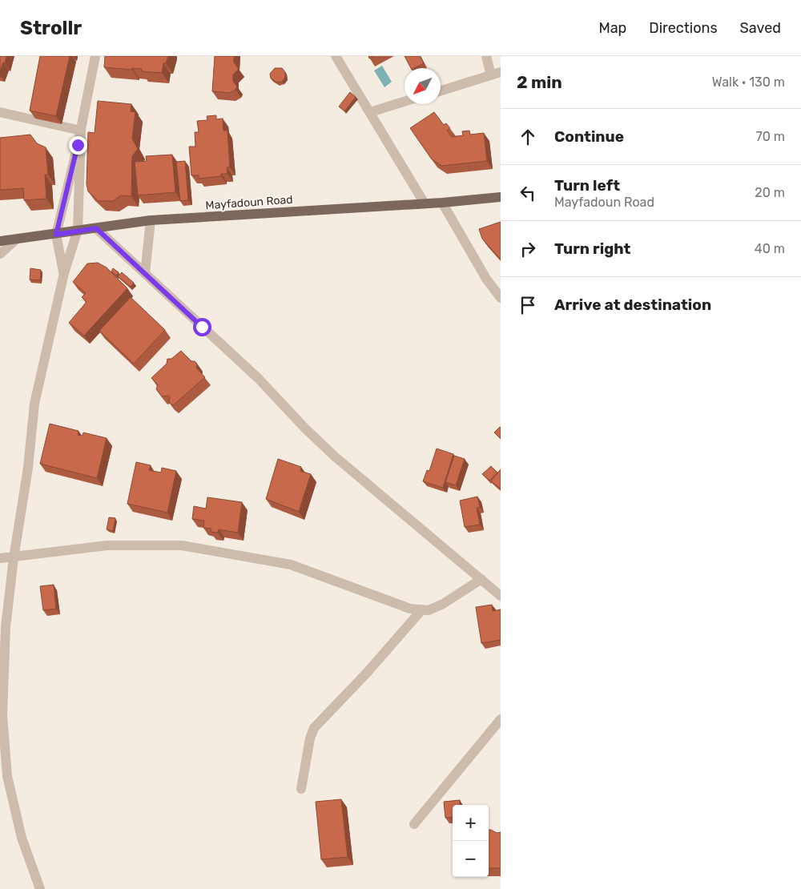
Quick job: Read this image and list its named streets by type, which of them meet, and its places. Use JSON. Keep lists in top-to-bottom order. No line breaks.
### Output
{"streets":{"main road":["Mayfadoun Road"]},"north":"bottom left","page":{"header":"Strollr","nav":["Map","Directions","Saved"],"heading":["2 min","Walk · 130 m"],"list":[["Continue","70 m"],["Turn left","Mayfadoun Road","20 m"],["Turn right","40 m"],"Arrive at destination"],"map_buttons":["+","−"]}}
